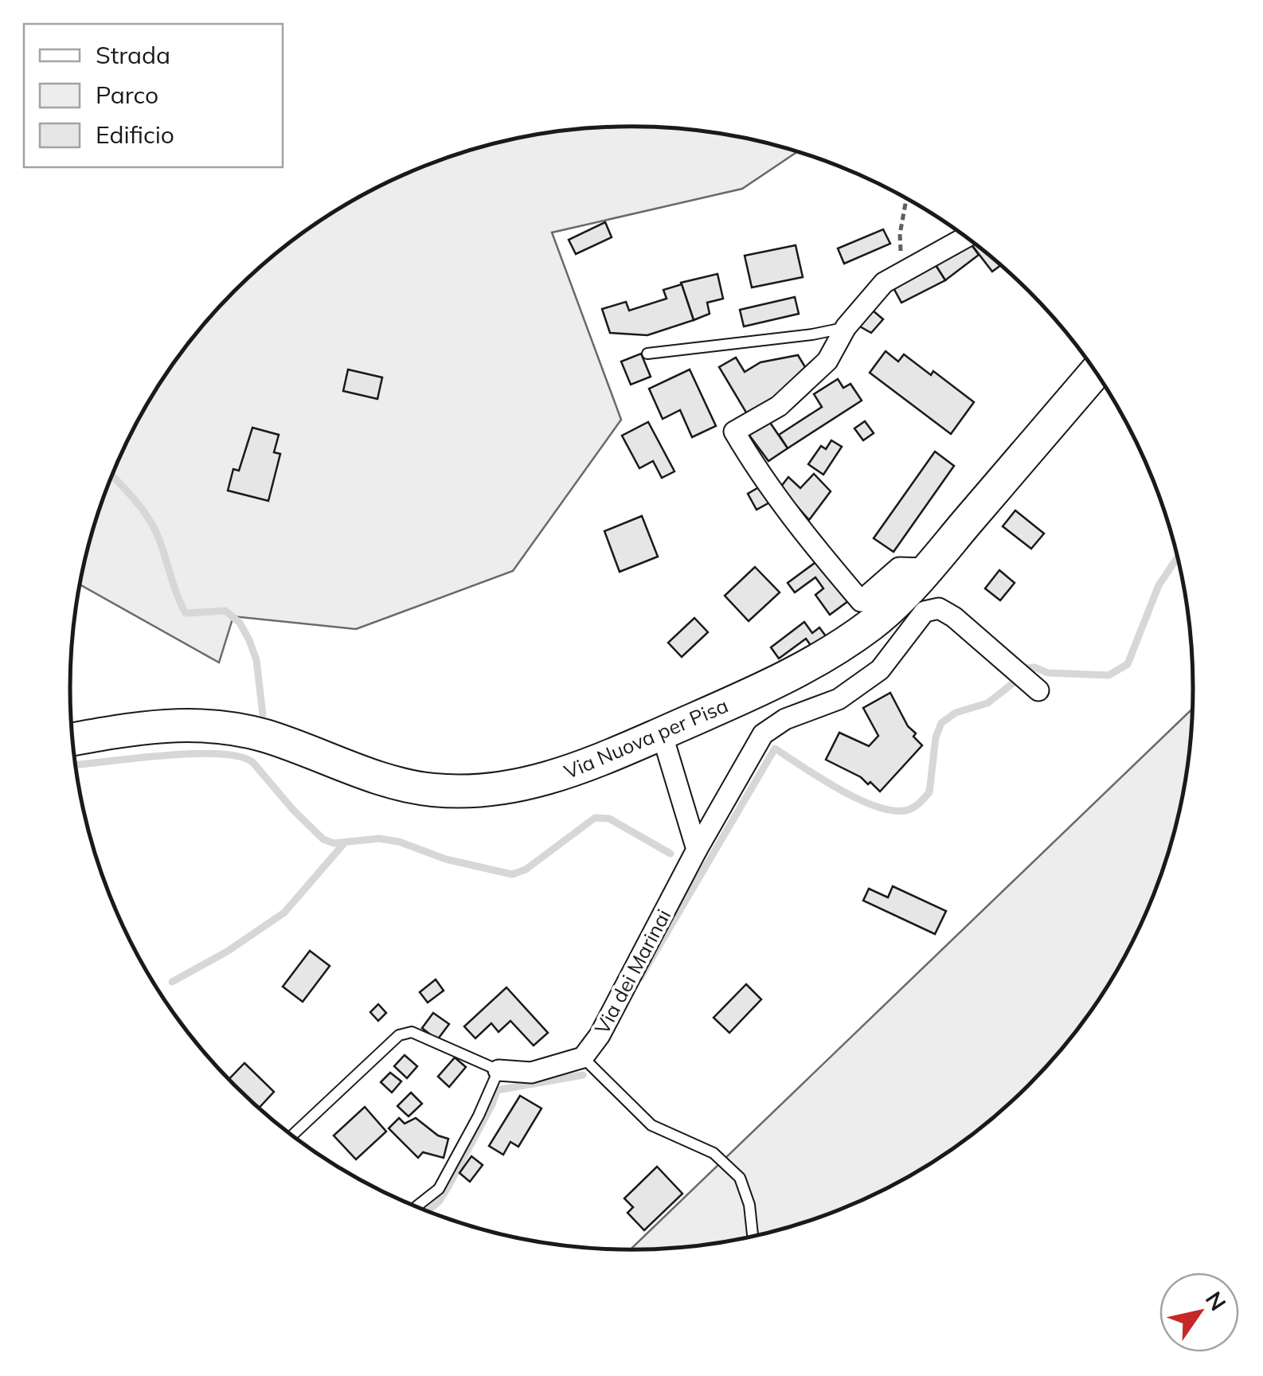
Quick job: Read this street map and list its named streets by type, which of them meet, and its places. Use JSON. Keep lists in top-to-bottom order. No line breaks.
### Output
{"streets":{"main road":["Via Nuova per Pisa"],"street":["Via dei Marinai"]},"legend":["Strada","Parco","Edificio"],"north":"top right"}
